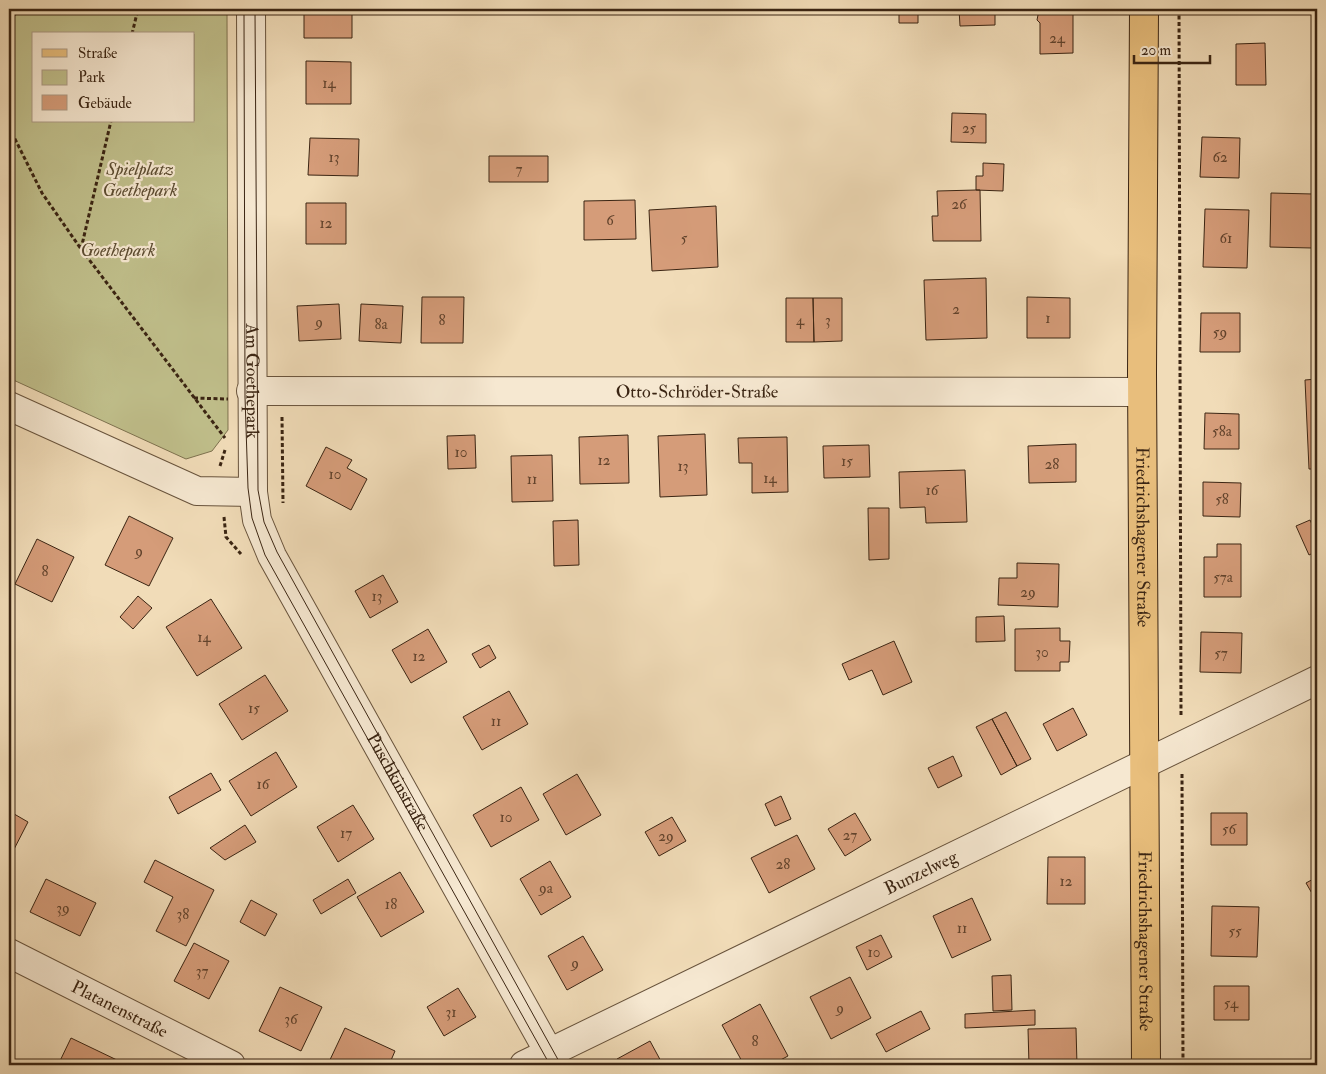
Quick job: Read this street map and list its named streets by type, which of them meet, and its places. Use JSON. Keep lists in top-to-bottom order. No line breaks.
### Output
{"streets":{"main road":["Friedrichshagener Straße"],"street":["Am Goethepark","Otto-Schröder-Straße","Puschkinstraße","Bunzelweg","Platanenstraße"]},"crossings":[["Am Goethepark","Otto-Schröder-Straße"],["Am Goethepark","Puschkinstraße"],["Otto-Schröder-Straße","Friedrichshagener Straße"],["Friedrichshagener Straße","Bunzelweg"],["Puschkinstraße","Bunzelweg"]],"parks":["Spielplatz Goethepark","Goethepark"],"house_numbers":["24","14","25","13","62","7","26","6","12","5","61","2","1","8","4","3","9","8a","59","58a","10","12","15","28","13","10","14","11","16","58","9","8","57a","29","13","14","30","57","12","15","11","16","10","56","17","27","29","28","12","9a","18","39","38","11","55","10","9","37","54","9","31","36","8"],"legend":["Straße","Park","Gebäude"],"scale_bar":"20 m"}
